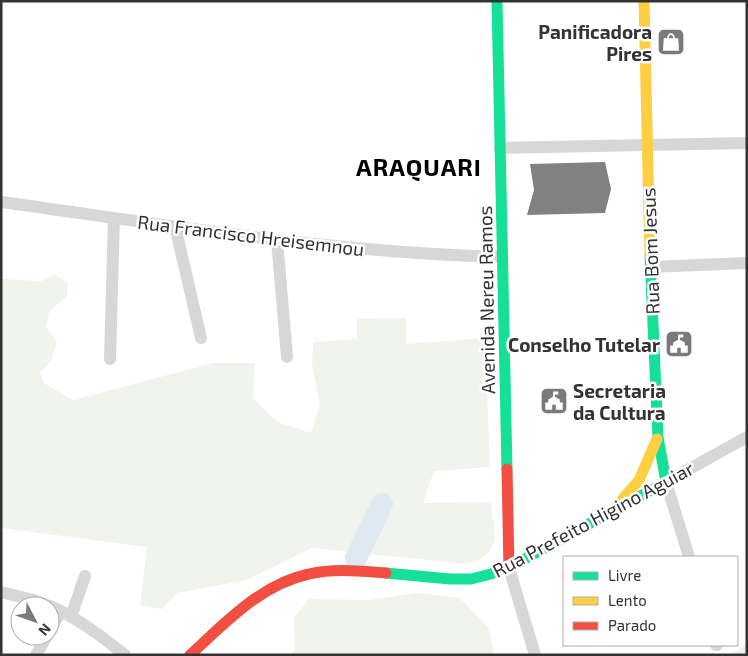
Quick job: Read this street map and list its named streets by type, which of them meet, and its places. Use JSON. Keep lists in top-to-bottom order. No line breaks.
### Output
{"streets":{"main road":["Rua Bom Jesus","Avenida Nereu Ramos","Rua Prefeito Higino Aguiar"],"street":["Rua Francisco Hreisemnou"]},"crossings":[["Rua Francisco Hreisemnou","Avenida Nereu Ramos"],["Rua Bom Jesus","Rua Prefeito Higino Aguiar"],["Avenida Nereu Ramos","Rua Prefeito Higino Aguiar"]],"districts":["ARAQUARI"],"places":{"shop":["Panificadora Pires"],"public building":["Conselho Tutelar","Secretaria da Cultura"]},"legend":["Livre","Lento","Parado"],"north":"bottom right"}
